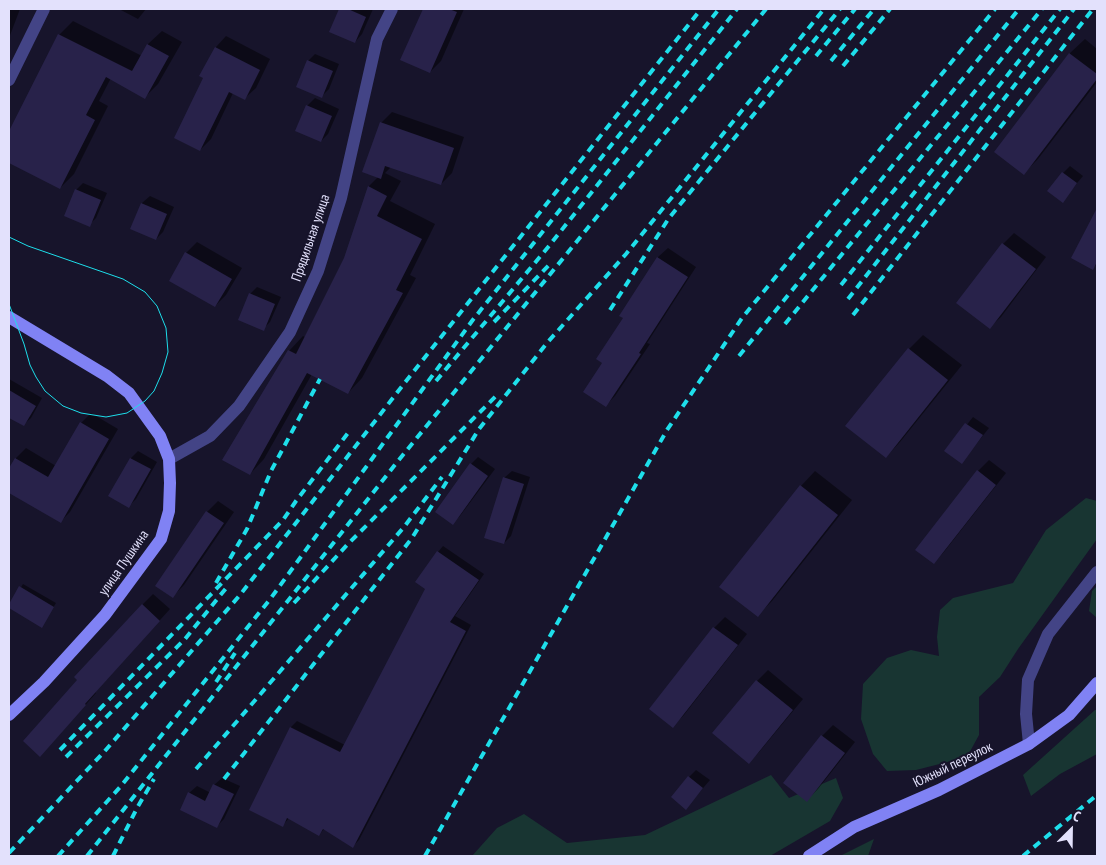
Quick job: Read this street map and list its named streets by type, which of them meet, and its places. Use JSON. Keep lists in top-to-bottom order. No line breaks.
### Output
{"streets":{"street":["Прядильная улица","улица Пушкина","Южный переулок"]},"crossings":[["Прядильная улица","улица Пушкина"]],"north":"top right"}
